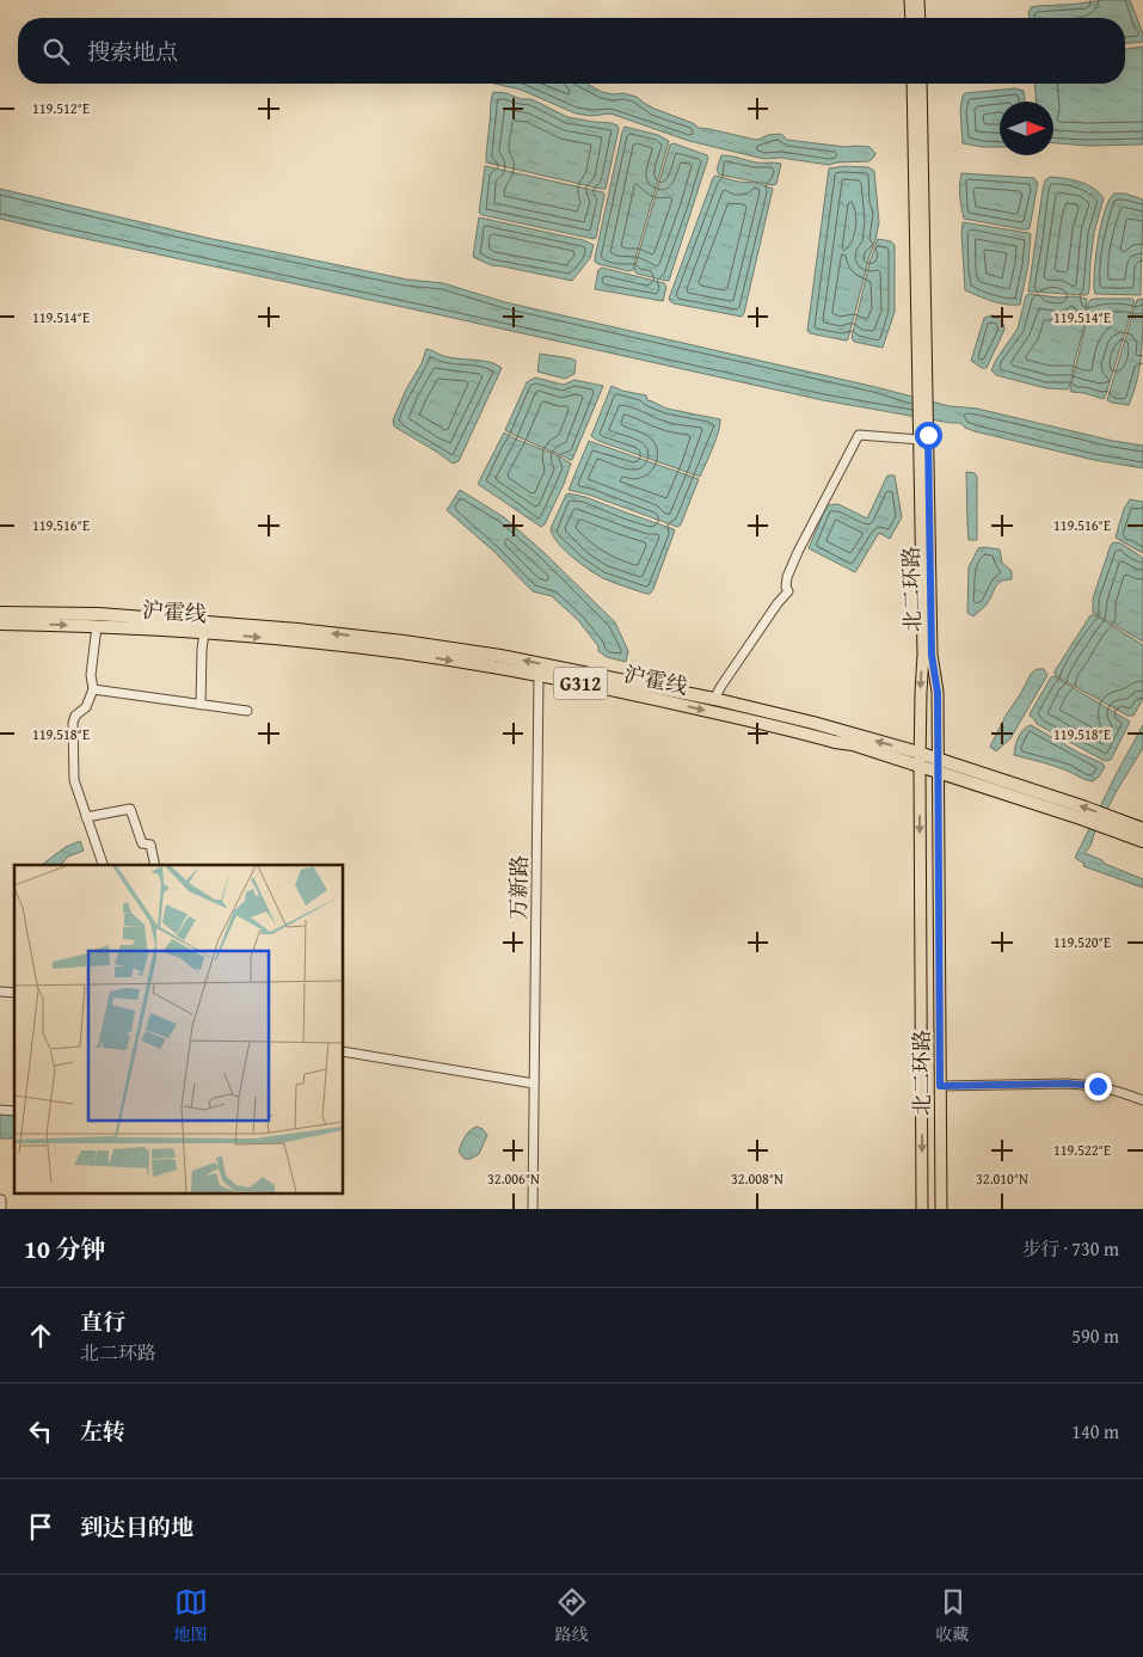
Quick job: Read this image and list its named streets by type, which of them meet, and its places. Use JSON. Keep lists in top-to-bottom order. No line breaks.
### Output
{"streets":{"highway":["沪霍线","G312"],"main road":["北二环路"],"street":["万新路"]},"crossings":[["北二环路","沪霍线"],["沪霍线","万新路"]],"north":"right","page":{"search":"搜索地点","heading":["10 分钟","步行 · 730 m"],"list":[["直行","北二环路","590 m"],["左转","140 m"],"到达目的地"],"nav":["地图","路线","收藏"]},"coordinates":["119.512°E","119.514°E","119.516°E","119.518°E","119.520°E","119.522°E","32.006°N","32.008°N","32.010°N"]}
